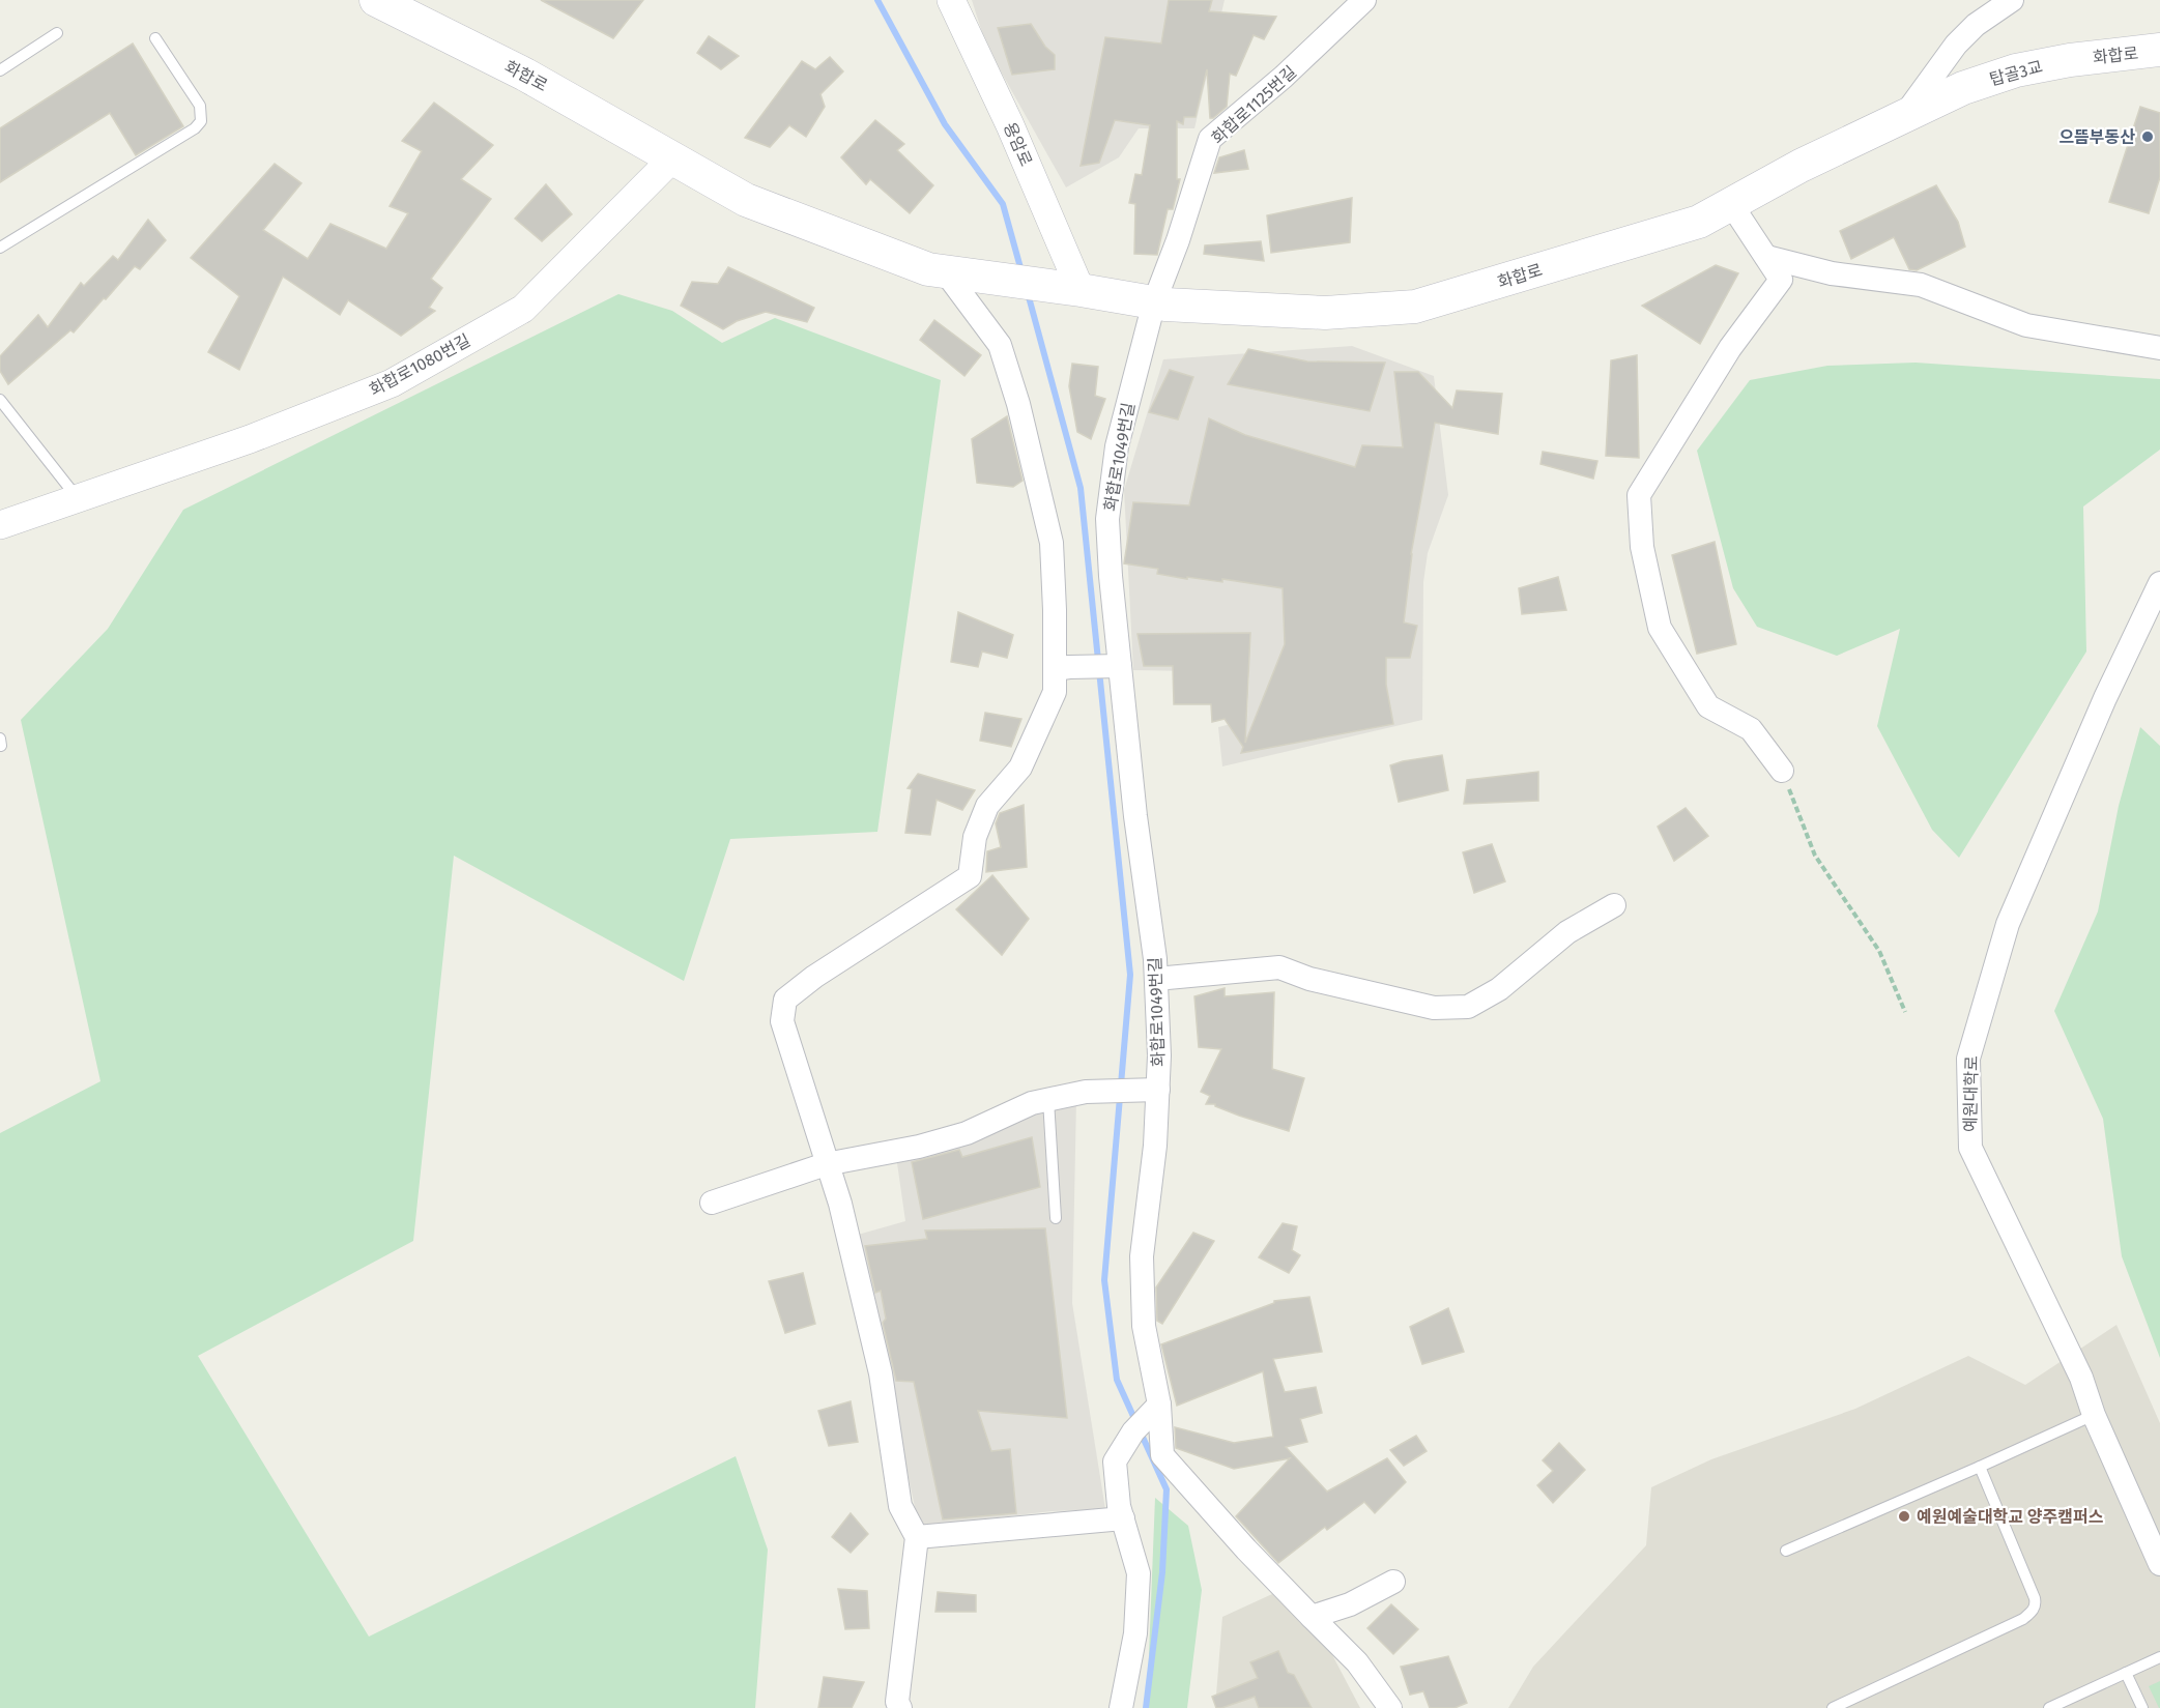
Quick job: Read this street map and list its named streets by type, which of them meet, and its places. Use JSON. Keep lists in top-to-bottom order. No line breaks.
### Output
{"streets":{"main road":["화합로","탑골3교"],"street":["화합로1125번길","용암로","화합로1080번길","화합로1049번길","예원대학로"]},"crossings":[["화합로","탑골3교"],["화합로","화합로1125번길"],["화합로","용암로"],["화합로","화합로1080번길"],["화합로","화합로1049번길"],["화합로1125번길","화합로1049번길"]],"places":["으뜸부동산","예원예술대학교 양주캠퍼스"]}
